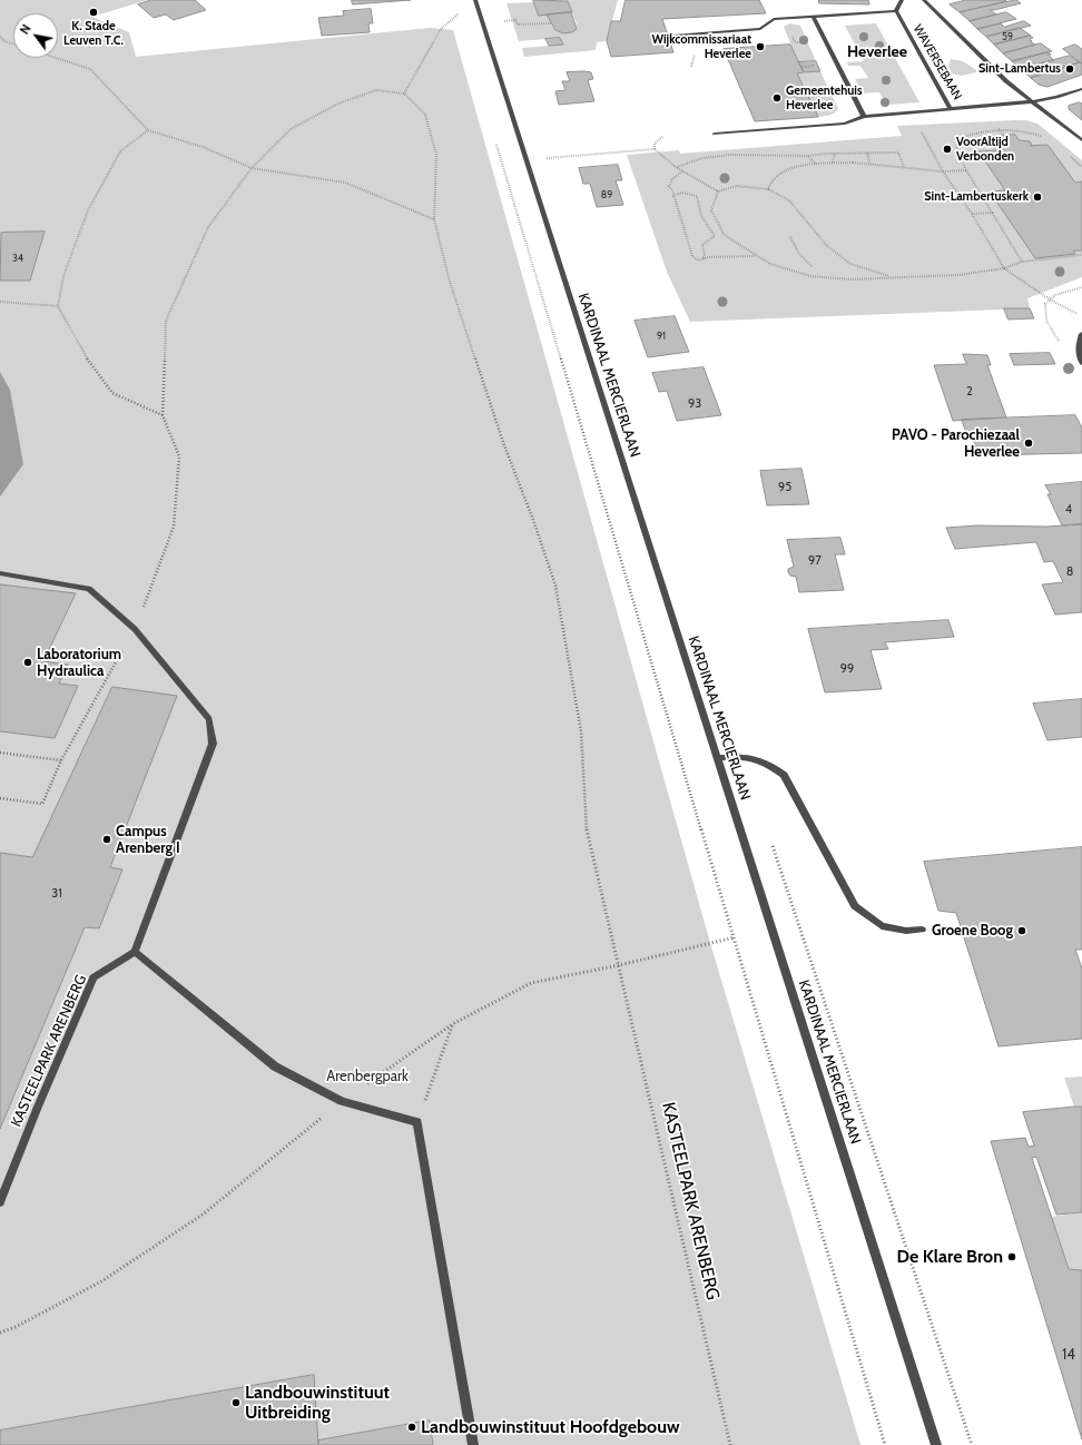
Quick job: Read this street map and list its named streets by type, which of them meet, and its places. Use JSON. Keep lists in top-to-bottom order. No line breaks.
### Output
{"streets":{"street":["WAVERSEBAAN","KARDINAAL MERCIERLAAN","KASTEELPARK ARENBERG"]},"districts":["Heverlee"],"parks":["Arenbergpark"],"places":["K. Stade Leuven T.C.","Wijkcommissariaat Heverlee","Sint-Lambertus","Gemeentehuis Heverlee","VoorAltijd Verbonden","Sint-Lambertuskerk","PAVO - Parochiezaal Heverlee","Laboratorium Hydraulica","Campus Arenberg I","Groene Boog","De Klare Bron","Landbouwinstituut Uitbreiding","Landbouwinstituut Hoofdgebouw"],"house_numbers":["59","89","34","91","2","93","95","4","97","8","99","31","14"],"north":"top left"}
